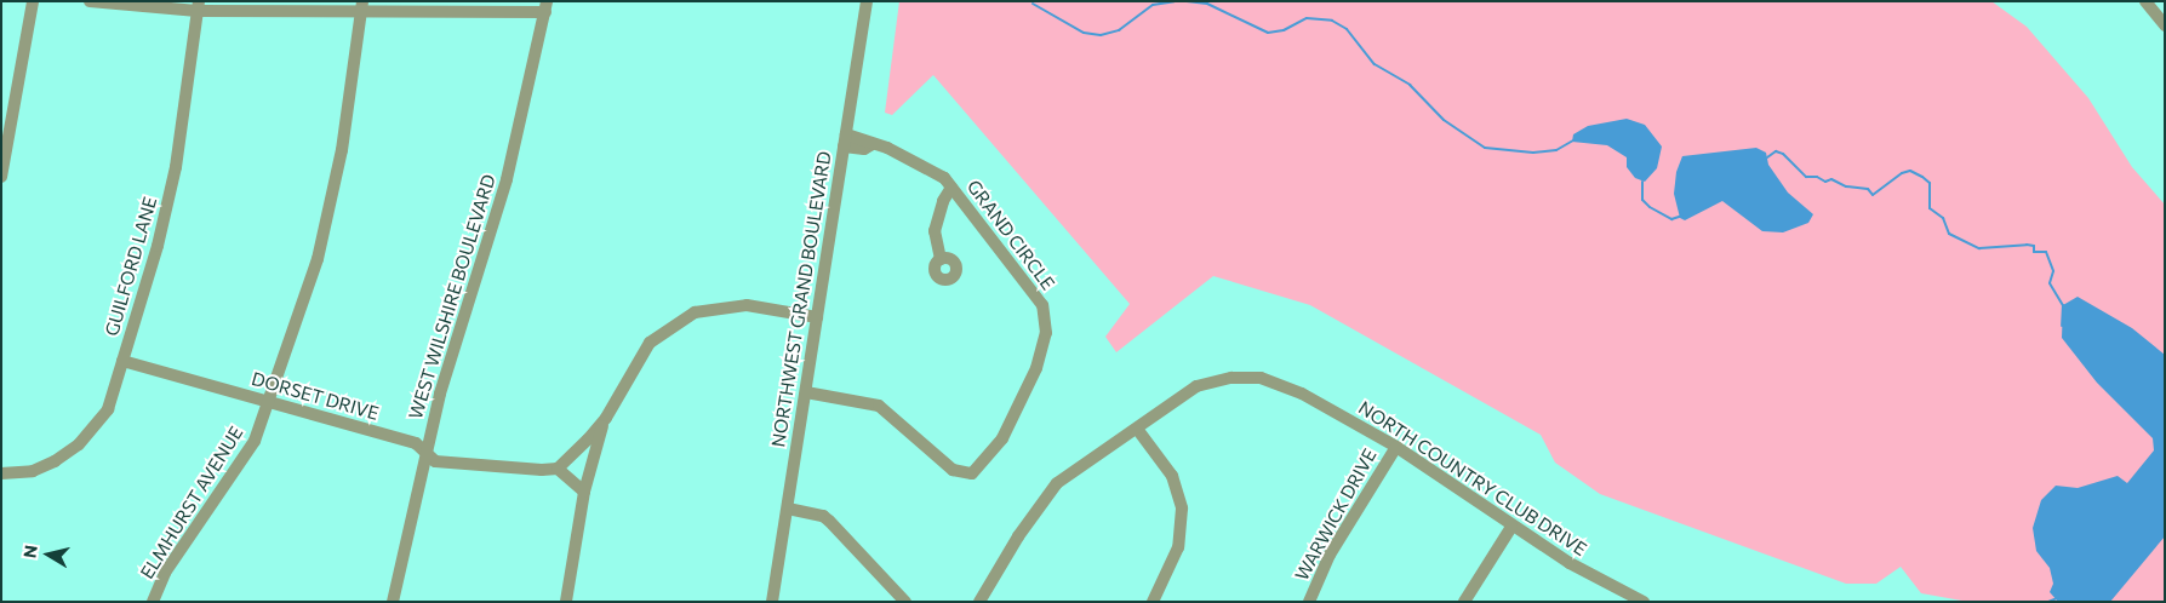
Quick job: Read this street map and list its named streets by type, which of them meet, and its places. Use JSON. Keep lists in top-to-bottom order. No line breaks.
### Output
{"streets":{"street":["GRAND CIRCLE","GUILFORD LANE","WEST WILSHIRE BOULEVARD","NORTHWEST GRAND BOULEVARD","DORSET DRIVE","NORTH COUNTRY CLUB DRIVE","ELMHURST AVENUE","WARWICK DRIVE"]},"crossings":[["GRAND CIRCLE","NORTHWEST GRAND BOULEVARD"],["GUILFORD LANE","DORSET DRIVE"],["WEST WILSHIRE BOULEVARD","DORSET DRIVE"],["DORSET DRIVE","ELMHURST AVENUE"],["NORTH COUNTRY CLUB DRIVE","WARWICK DRIVE"]],"north":"left"}
